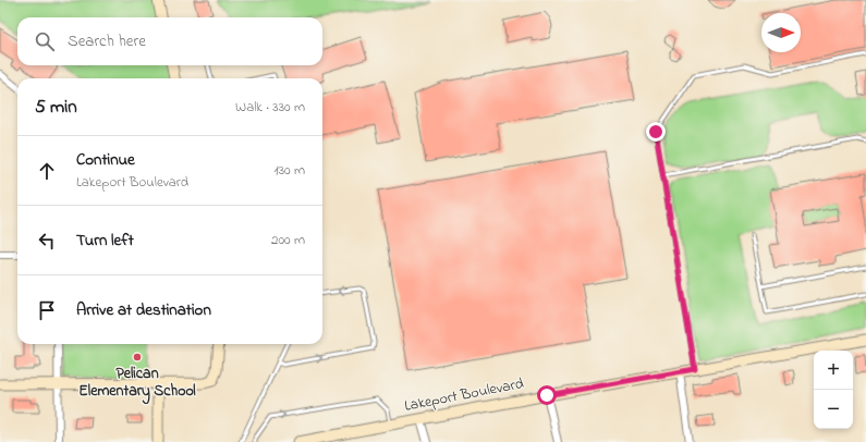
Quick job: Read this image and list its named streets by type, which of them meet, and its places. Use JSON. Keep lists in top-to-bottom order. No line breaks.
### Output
{"streets":{"street":["Lakeport Boulevard"]},"places":["Pelican Elementary School"],"north":"right","page":{"search":"Search here","heading":["5 min","Walk · 330 m"],"list":[["Continue","Lakeport Boulevard","130 m"],["Turn left","200 m"],"Arrive at destination"],"map_buttons":["+","−"]}}
